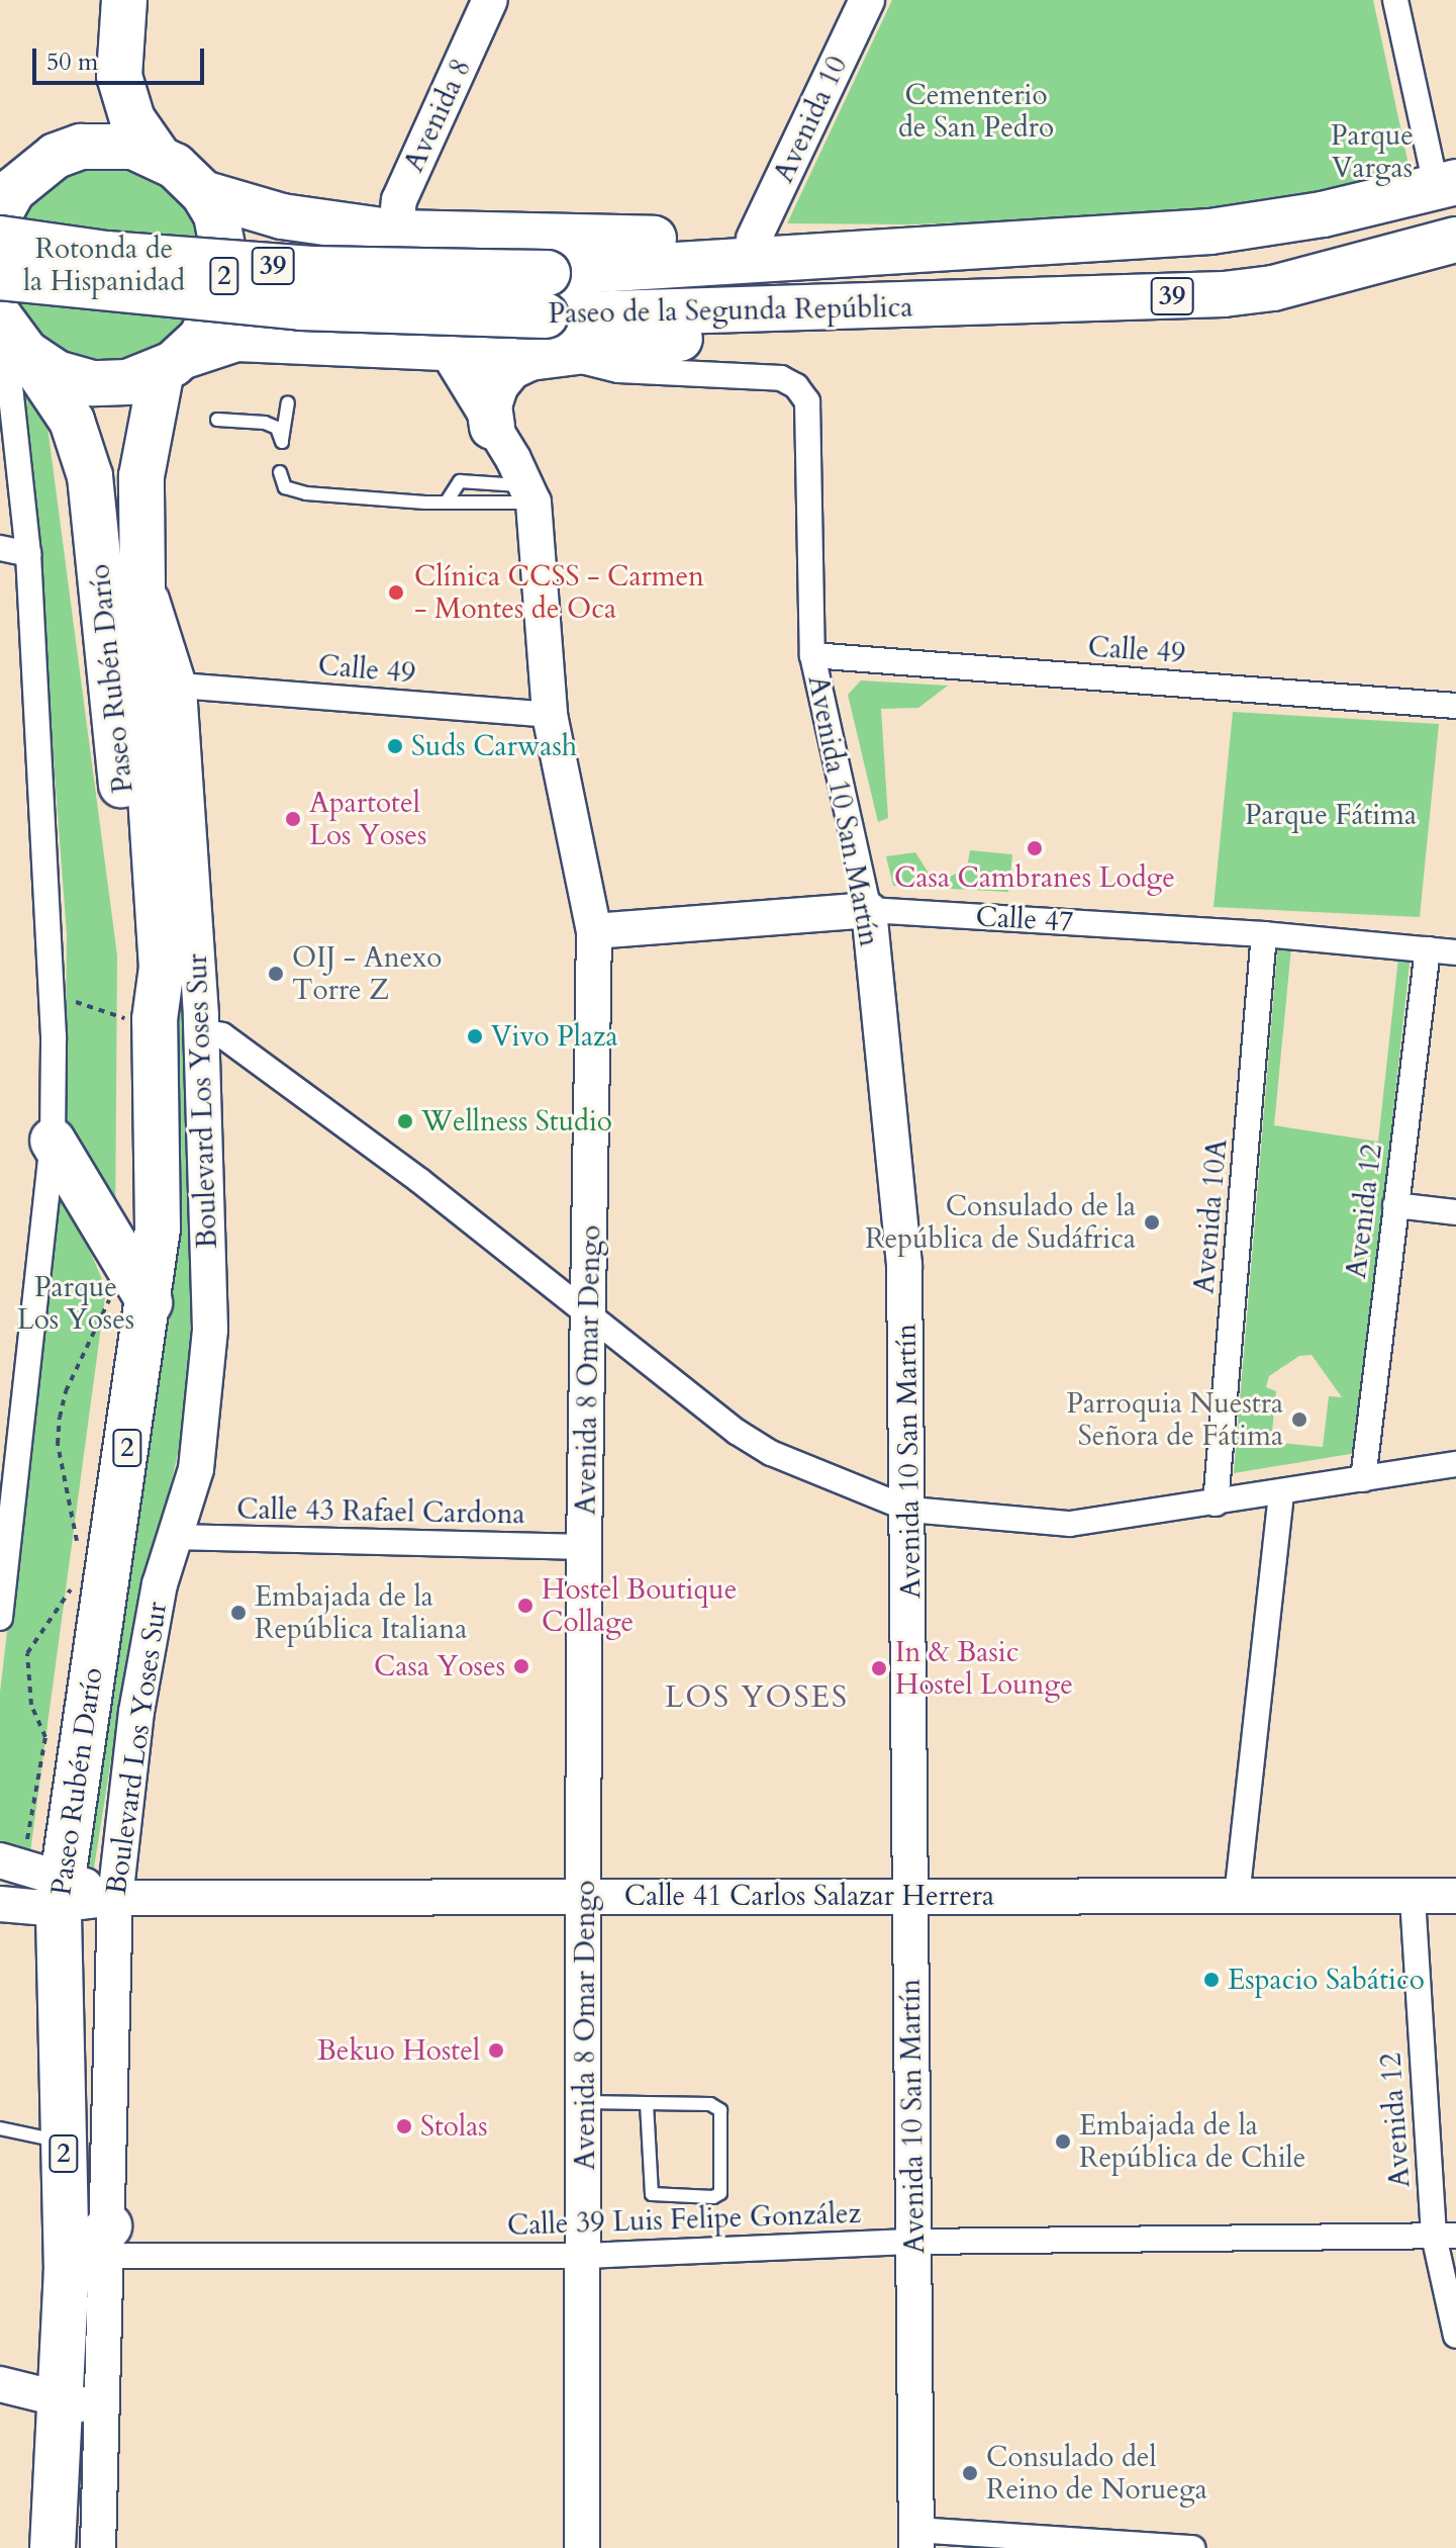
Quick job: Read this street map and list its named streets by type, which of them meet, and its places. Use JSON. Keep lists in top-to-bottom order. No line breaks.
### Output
{"streets":{"highway":["39","2","Paseo de la Segunda República","Paseo Rubén Darío"],"street":["Avenida 8","Avenida 10","Calle 49","Avenida 10 San Martín","Calle 47","Boulevard Los Yoses Sur","Avenida 12","Avenida 10A","Avenida 8 Omar Dengo","Calle 43 Rafael Cardona","Calle 41 Carlos Salazar Herrera","Calle 39 Luis Felipe González"]},"crossings":[["Avenida 8","Avenida 8 Omar Dengo"],["2","Paseo Rubén Darío"],["Paseo de la Segunda República","Avenida 10 San Martín"],["Calle 49","Avenida 10 San Martín"],["Calle 49","Boulevard Los Yoses Sur"],["Calle 49","Avenida 8 Omar Dengo"],["Paseo Rubén Darío","Boulevard Los Yoses Sur"],["Avenida 10 San Martín","Calle 47"],["Avenida 10 San Martín","Calle 41 Carlos Salazar Herrera"],["Avenida 10 San Martín","Calle 39 Luis Felipe González"],["Calle 47","Avenida 12"],["Calle 47","Avenida 10A"],["Calle 47","Avenida 8 Omar Dengo"],["Boulevard Los Yoses Sur","Calle 43 Rafael Cardona"],["Boulevard Los Yoses Sur","Calle 41 Carlos Salazar Herrera"],["Boulevard Los Yoses Sur","Calle 39 Luis Felipe González"],["Avenida 12","Calle 41 Carlos Salazar Herrera"],["Avenida 12","Calle 39 Luis Felipe González"],["Avenida 8 Omar Dengo","Calle 43 Rafael Cardona"],["Avenida 8 Omar Dengo","Calle 41 Carlos Salazar Herrera"],["Avenida 8 Omar Dengo","Calle 39 Luis Felipe González"]],"districts":["LOS YOSES"],"parks":["Cementerio de San Pedro","Parque Vargas","Rotonda de la Hispanidad","Parque Fátima","Parque Los Yoses"],"places":["Clínica CCSS - Carmen - Montes de Oca","Suds Carwash","Apartotel Los Yoses","Casa Cambranes Lodge","OIJ - Anexo Torre Z","Vivo Plaza","Wellness Studio","Consulado de la República de Sudáfrica","Parroquia Nuestra Señora de Fátima","Hostel Boutique Collage","Embajada de la República Italiana","Casa Yoses","In & Basic Hostel Lounge","Espacio Sabático","Bekuo Hostel","Stolas","Embajada de la República de Chile","Consulado del Reino de Noruega"],"scale_bar":"50 m"}
